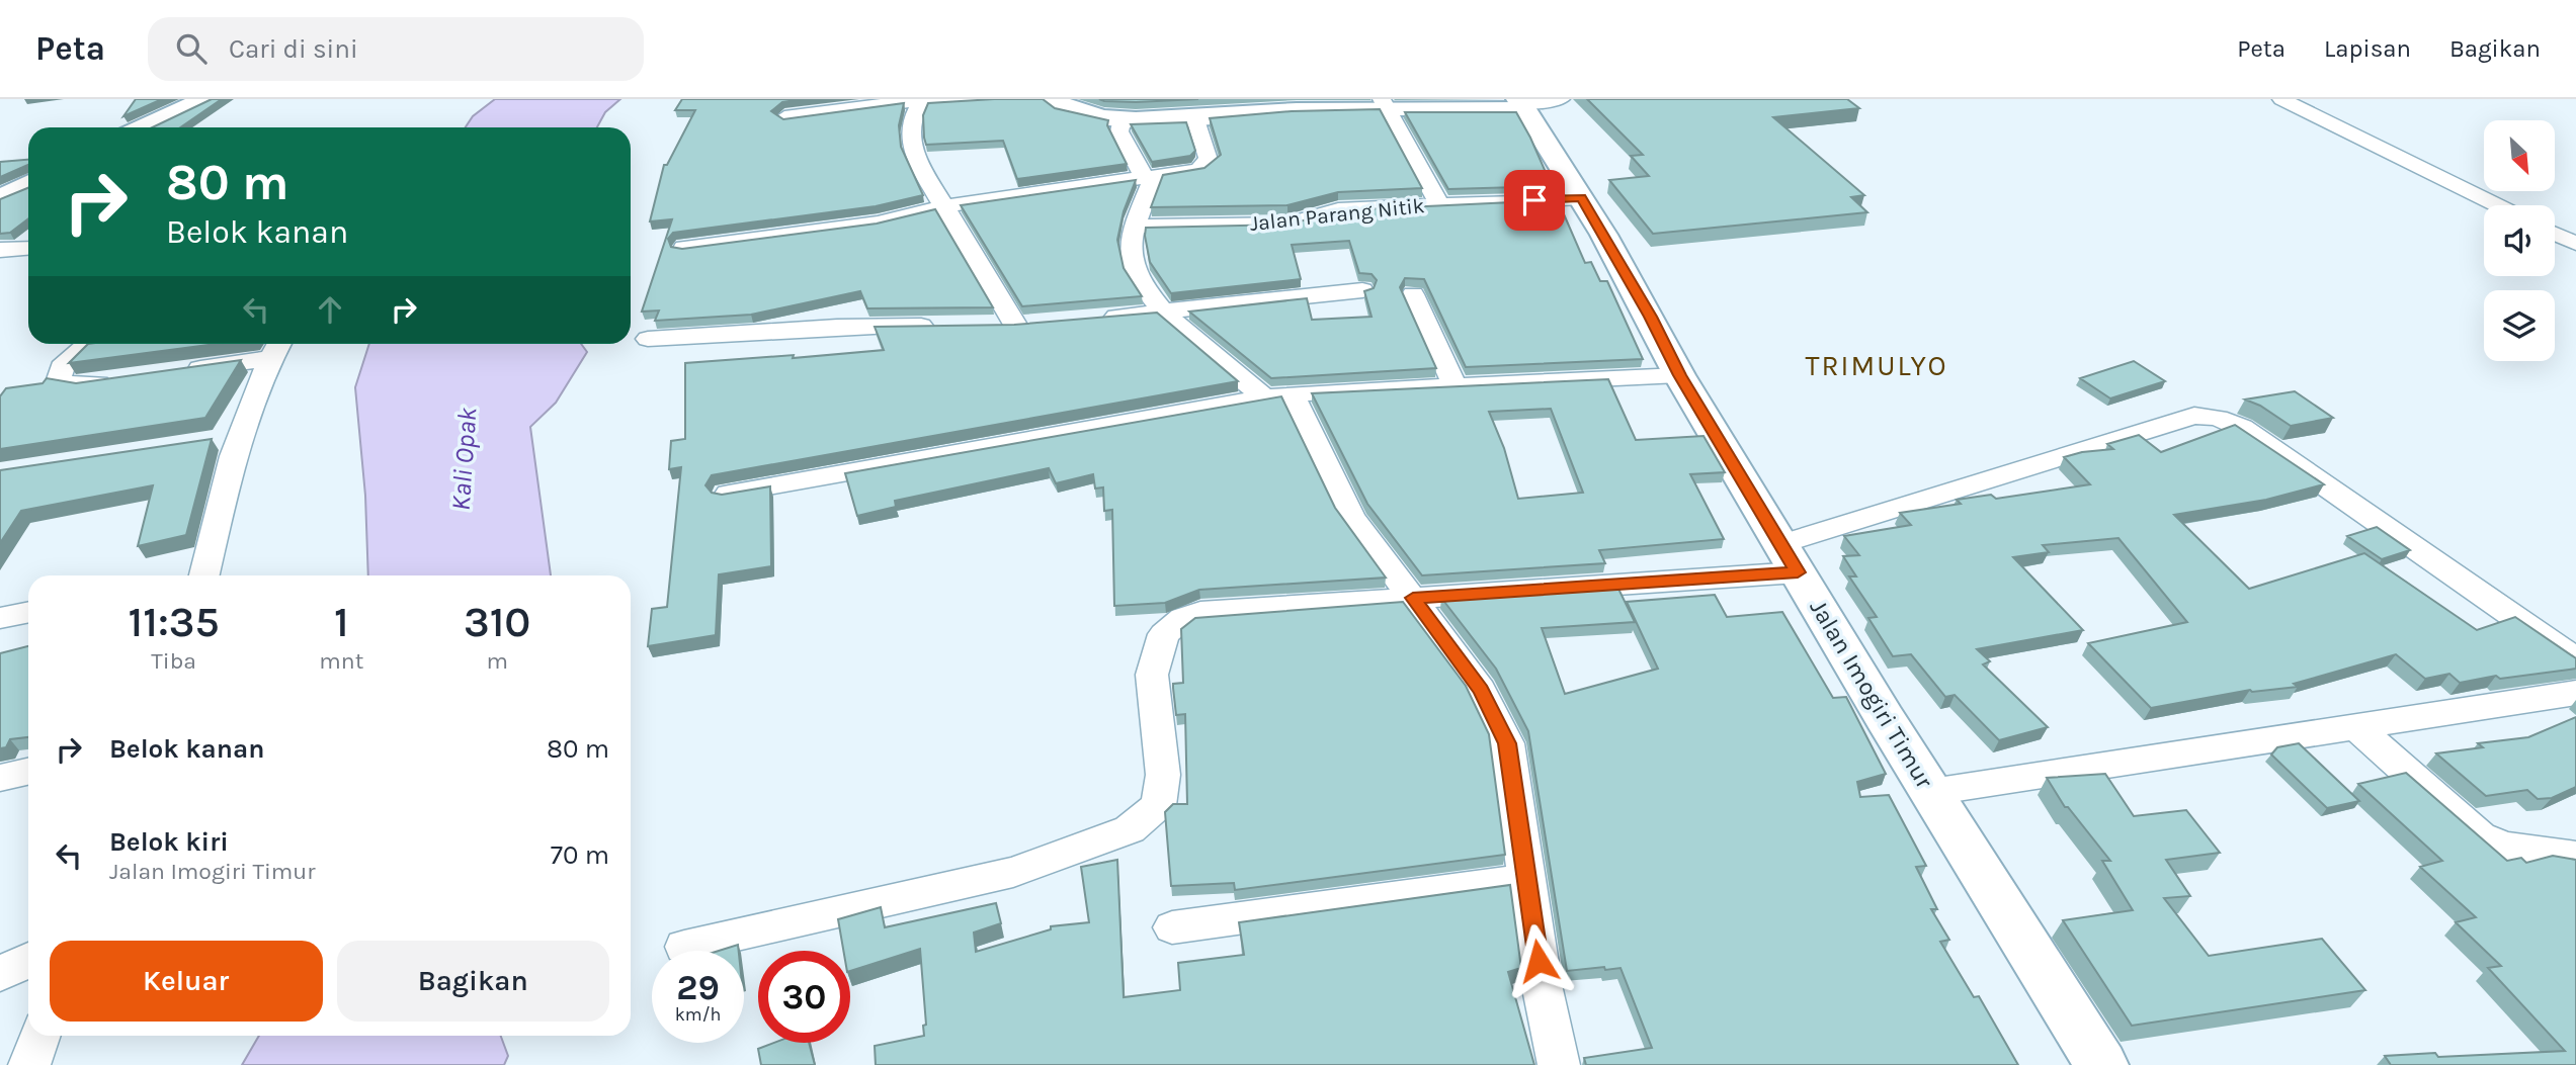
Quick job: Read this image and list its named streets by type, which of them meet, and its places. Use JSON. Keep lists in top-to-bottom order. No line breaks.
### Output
{"streets":{"main road":["Jalan Imogiri Timur"],"street":["Jalan Parang Nitik"]},"crossings":[["Jalan Parang Nitik","Jalan Imogiri Timur"]],"districts":["TRIMULYO"],"water":["Kali Opak"],"north":"bottom right","page":{"header":"Peta","search":"Cari di sini","nav":["Peta","Lapisan","Bagikan"],"turn":["80 m","Belok kanan"],"eta":["11:35","Tiba","1","mnt","310","m"],"list":[{"name":"Belok kanan","value":"80 m"},{"name":"Belok kiri","note":"Jalan Imogiri Timur","value":"70 m"}],"buttons":["Keluar","Bagikan"],"speed":"29 km/h","limit":"30"}}
